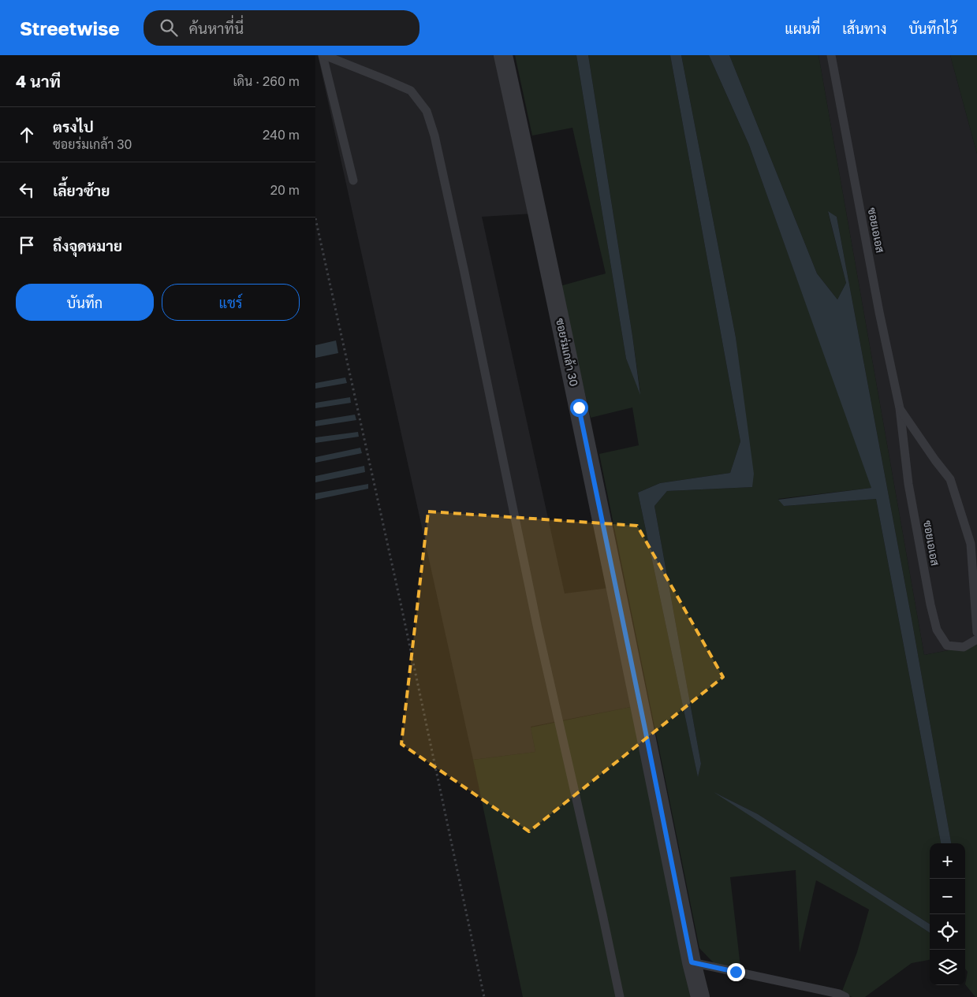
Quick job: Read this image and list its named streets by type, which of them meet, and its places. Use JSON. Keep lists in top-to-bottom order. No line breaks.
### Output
{"streets":{"street":["ซอยร่มเกล้า 30"],"lane":["ซอยเอเอส"]},"page":{"header":"Streetwise","search":"ค้นหาที่นี่","nav":["แผนที่","เส้นทาง","บันทึกไว้"],"heading":["4 นาที","เดิน · 260 m"],"list":[["ตรงไป","ซอยร่มเกล้า 30","240 m"],["เลี้ยวซ้าย","20 m"],"ถึงจุดหมาย"],"buttons":["บันทึก","แชร์"],"map_buttons":["+","−"]}}
